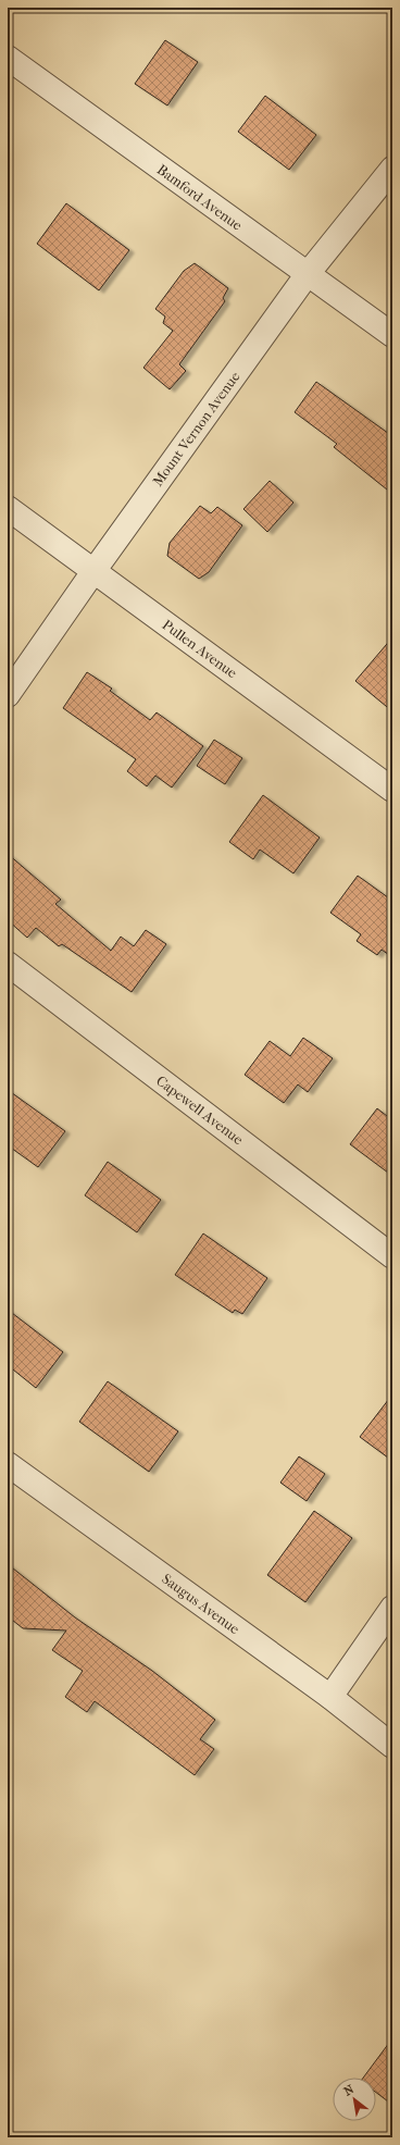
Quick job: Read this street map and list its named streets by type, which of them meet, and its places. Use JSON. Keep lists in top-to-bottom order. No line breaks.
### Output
{"streets":{"street":["Bamford Avenue","Mount Vernon Avenue","Pullen Avenue","Capewell Avenue","Saugus Avenue"]},"crossings":[["Bamford Avenue","Mount Vernon Avenue"],["Mount Vernon Avenue","Pullen Avenue"]],"north":"top left"}
